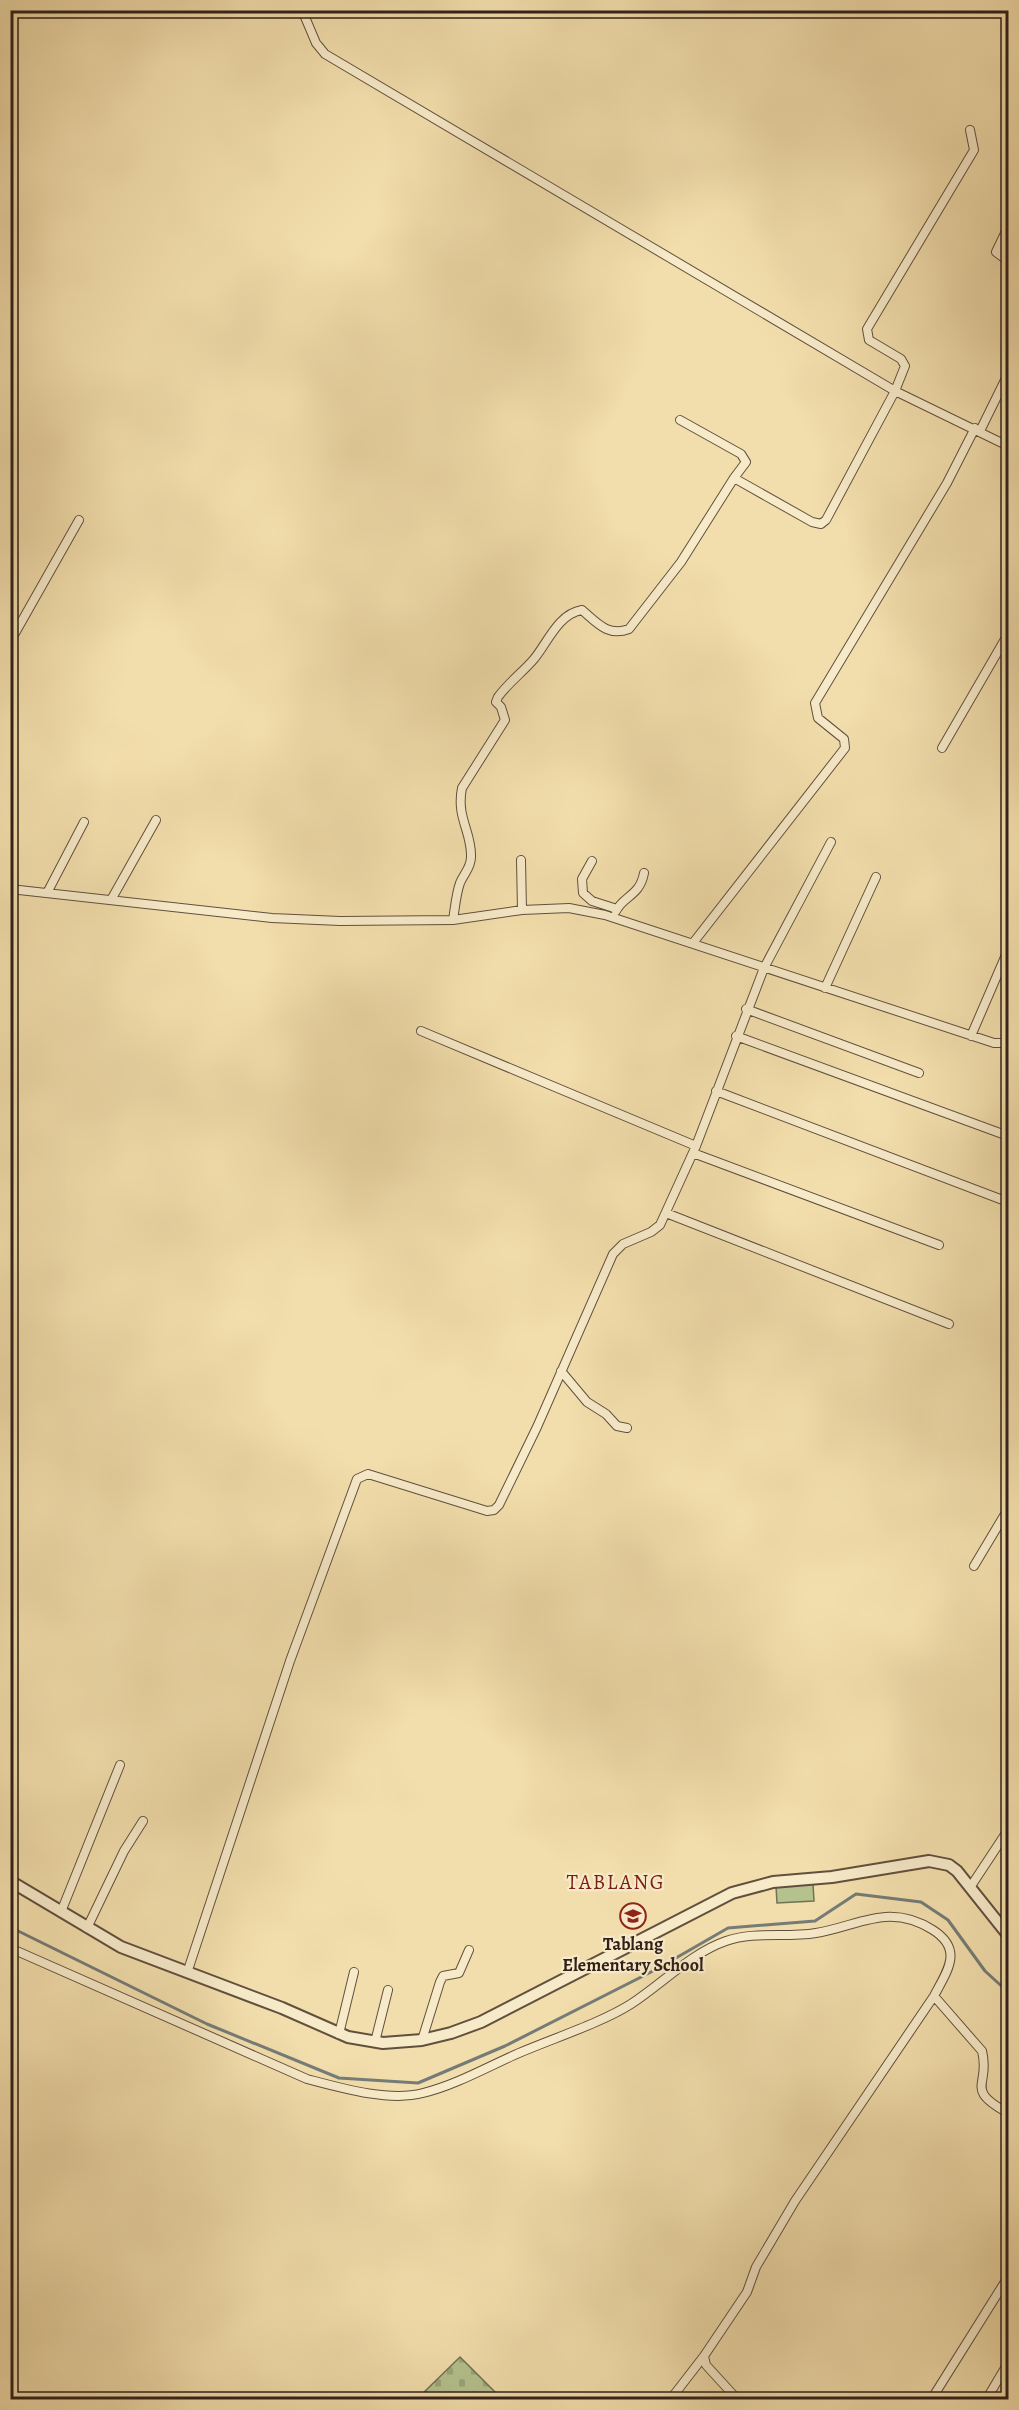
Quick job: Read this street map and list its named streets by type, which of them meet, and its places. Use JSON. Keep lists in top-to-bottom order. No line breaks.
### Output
{"districts":["TABLANG"],"places":{"school or university":["Tablang Elementary School"]}}
